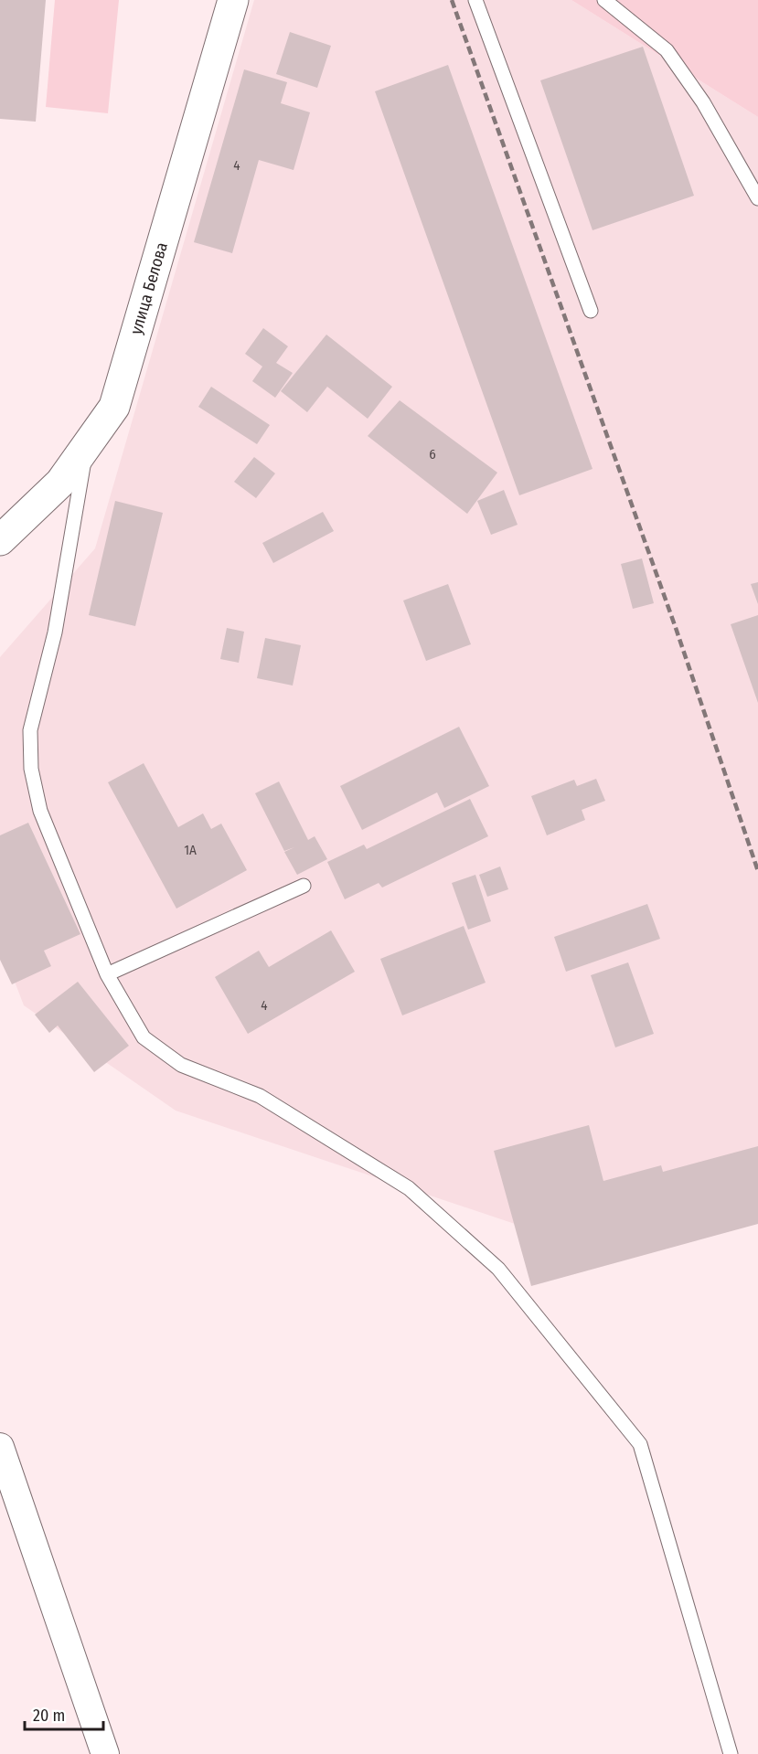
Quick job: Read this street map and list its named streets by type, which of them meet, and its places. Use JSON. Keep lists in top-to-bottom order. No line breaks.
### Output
{"streets":{"main road":["улица Белова"]},"house_numbers":["4","6","1А","4"],"scale_bar":"20 m"}
